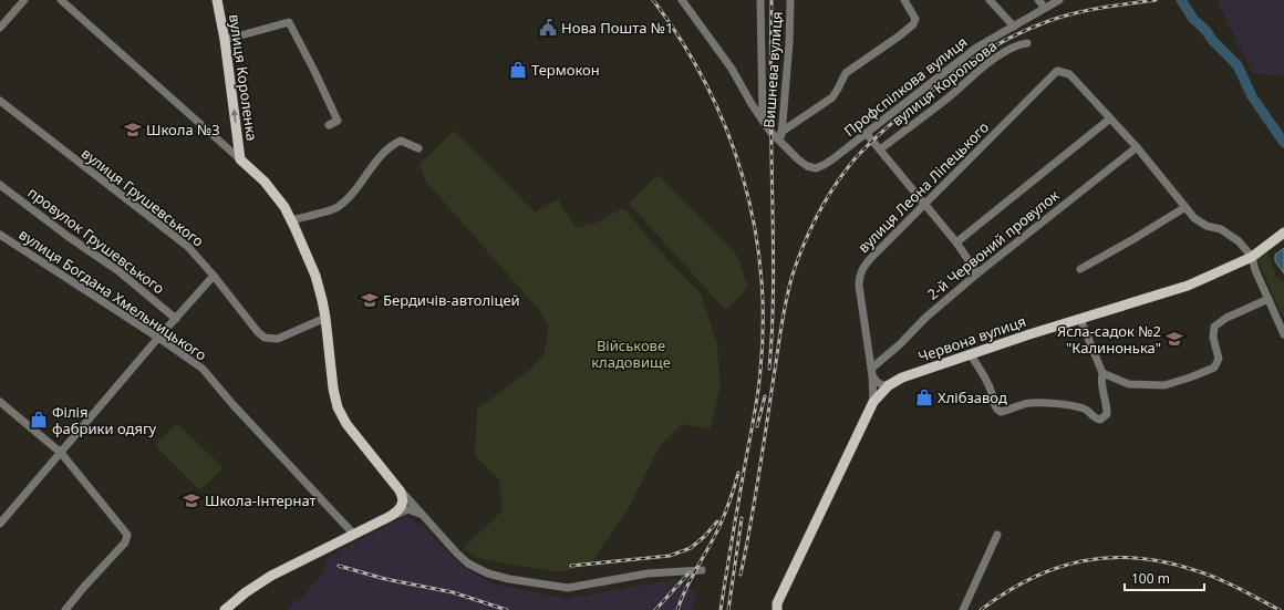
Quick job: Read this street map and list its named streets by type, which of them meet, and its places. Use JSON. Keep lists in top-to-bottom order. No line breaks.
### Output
{"streets":{"main road":["вулиця Короленка","Червона вулиця"],"street":["Вишнева вулиця","вулиця Корольова","Профспілкова вулиця","вулиця Леона Ліпецького","вулиця Грушевського","провулок Грушевського","2-й Червоний провулок","вулиця Богдана Хмельницького"]},"crossings":[["Вишнева вулиця","Профспілкова вулиця"],["вулиця Леона Ліпецького","2-й Червоний провулок"],["вулиця Леона Ліпецького","Червона вулиця"]],"one_way":["вулиця Короленка"],"parks":["Військове кладовище"],"places":{"public building":["Нова Пошта №1"],"shop":["Термокон","Хлібзавод","Філія фабрики одягу"],"school or university":["Школа №3","Бердичів-автоліцей","Ясла-садок №2 \"Калинонька\"","Школа-Інтернат"]},"scale_bar":"100 m"}
